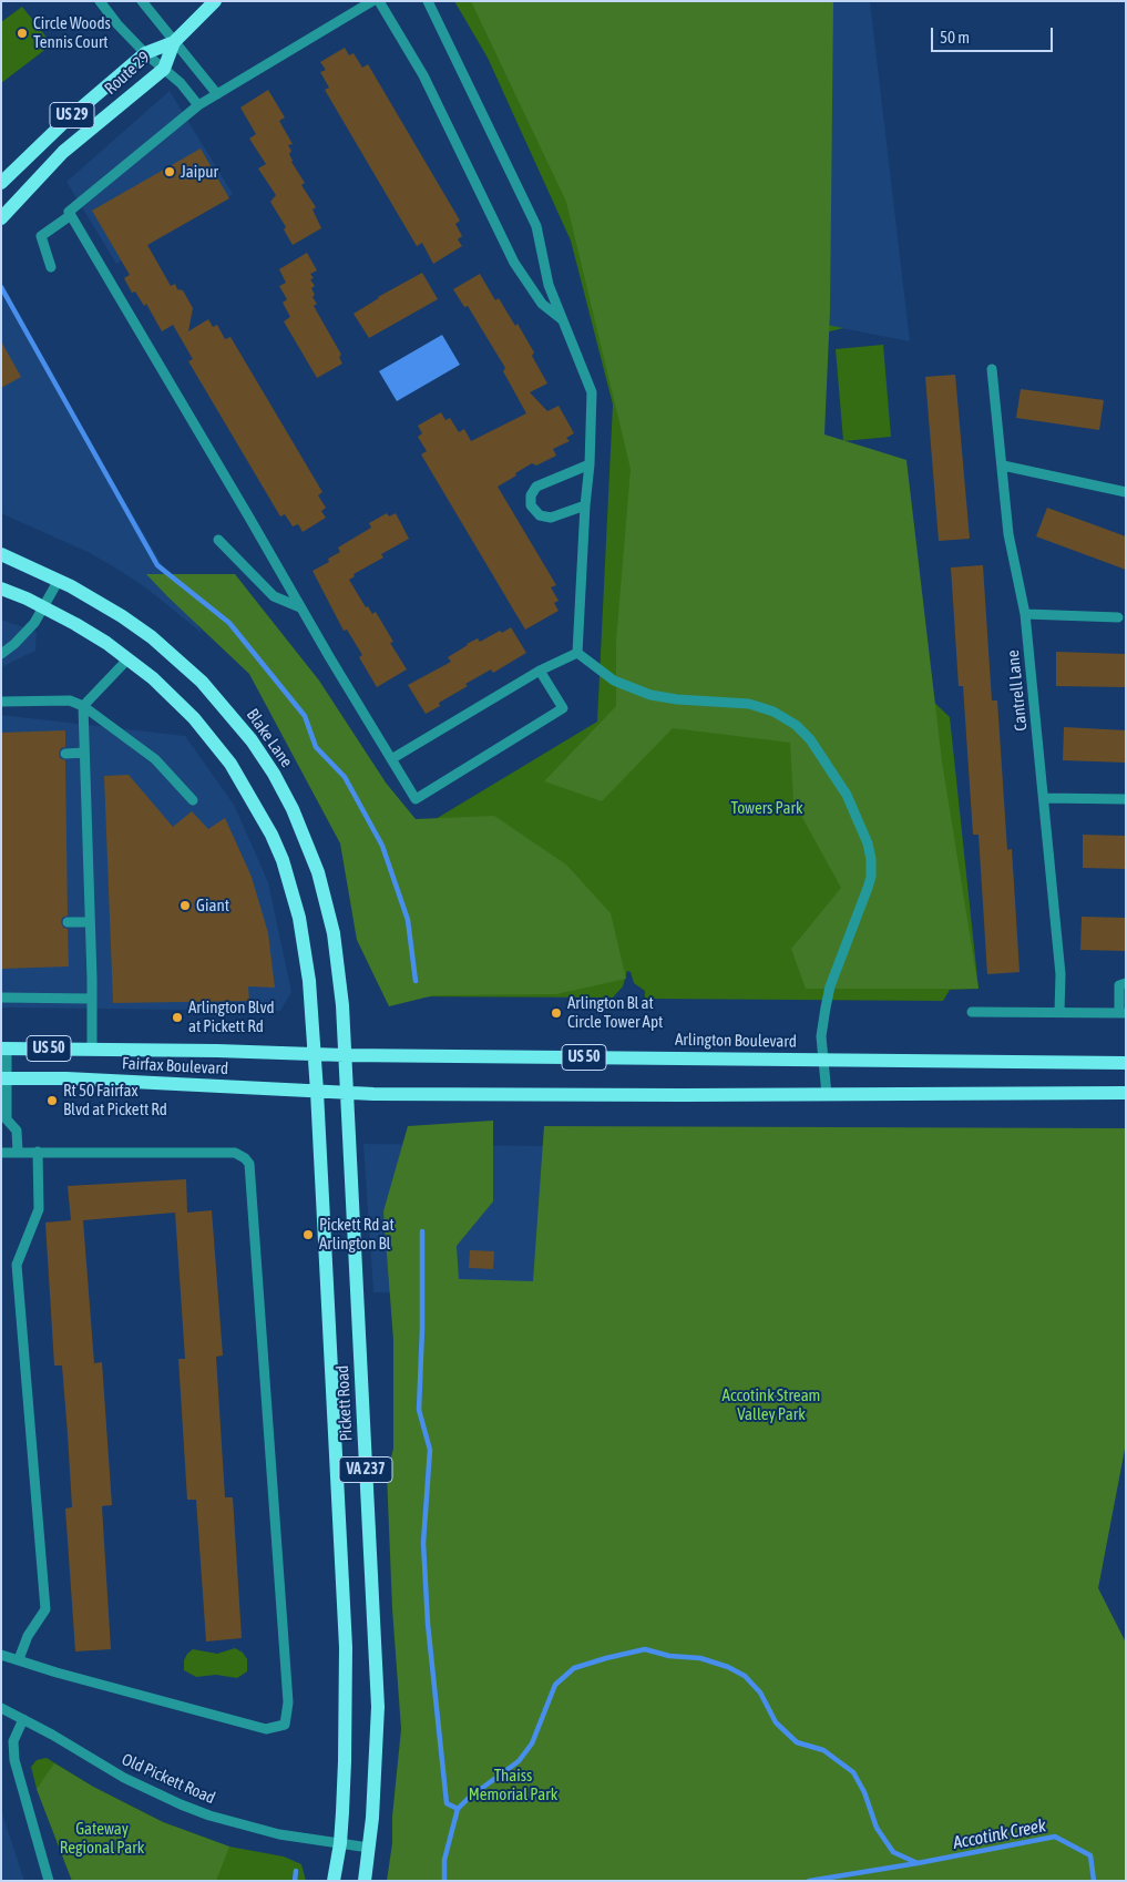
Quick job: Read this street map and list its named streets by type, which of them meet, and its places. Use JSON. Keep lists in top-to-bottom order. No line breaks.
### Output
{"streets":{"main road":["Route 29","US 29","Blake Lane","Arlington Boulevard","US 50","Fairfax Boulevard","Pickett Road","VA 237"],"street":["Cantrell Lane","Old Pickett Road"]},"crossings":[["Blake Lane","Arlington Boulevard"],["Blake Lane","Fairfax Boulevard"],["Blake Lane","Pickett Road"],["Arlington Boulevard","Fairfax Boulevard"],["Arlington Boulevard","Pickett Road"],["US 50","Fairfax Boulevard"],["US 50","Pickett Road"],["Fairfax Boulevard","Pickett Road"],["Pickett Road","Old Pickett Road"]],"water":["Accotink Creek"],"parks":["Towers Park","Accotink Stream Valley Park","Thaiss Memorial Park","Gateway Regional Park"],"places":["Circle Woods Tennis Court","Jaipur","Giant","Arlington Bl at Circle Tower Apt","Arlington Blvd at Pickett Rd","Rt 50 Fairfax Blvd at Pickett Rd","Pickett Rd at Arlington Bl"],"scale_bar":"50 m"}
